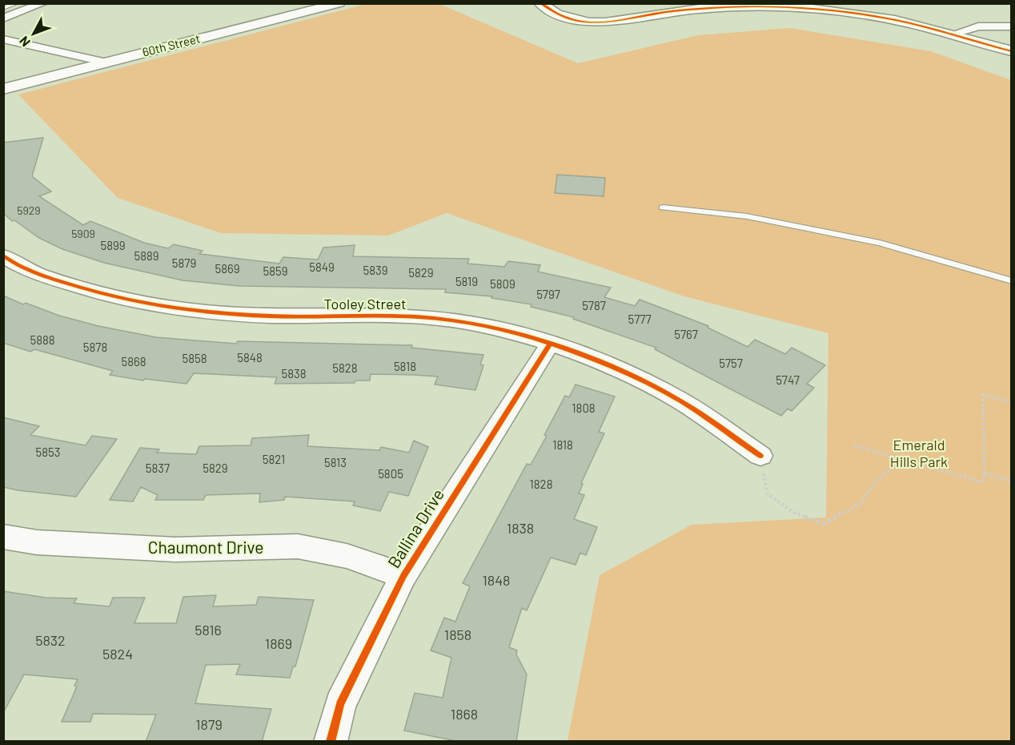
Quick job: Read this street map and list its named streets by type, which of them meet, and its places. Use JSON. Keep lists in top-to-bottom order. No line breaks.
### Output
{"streets":{"street":["60th Street","Tooley Street","Ballina Drive","Chaumont Drive"]},"crossings":[["Tooley Street","Ballina Drive"],["Ballina Drive","Chaumont Drive"]],"parks":["Emerald Hills Park"],"house_numbers":["5929","5909","5899","5889","5879","5849","5869","5839","5859","5829","5819","5809","5797","5787","5777","5767","5888","5878","5848","5858","5868","5757","5818","5828","5838","5747","1808","1818","5853","5821","5813","5837","5829","5805","1828","1838","1848","5816","1858","5832","1869","5824","1868","1879"],"north":"bottom left"}
